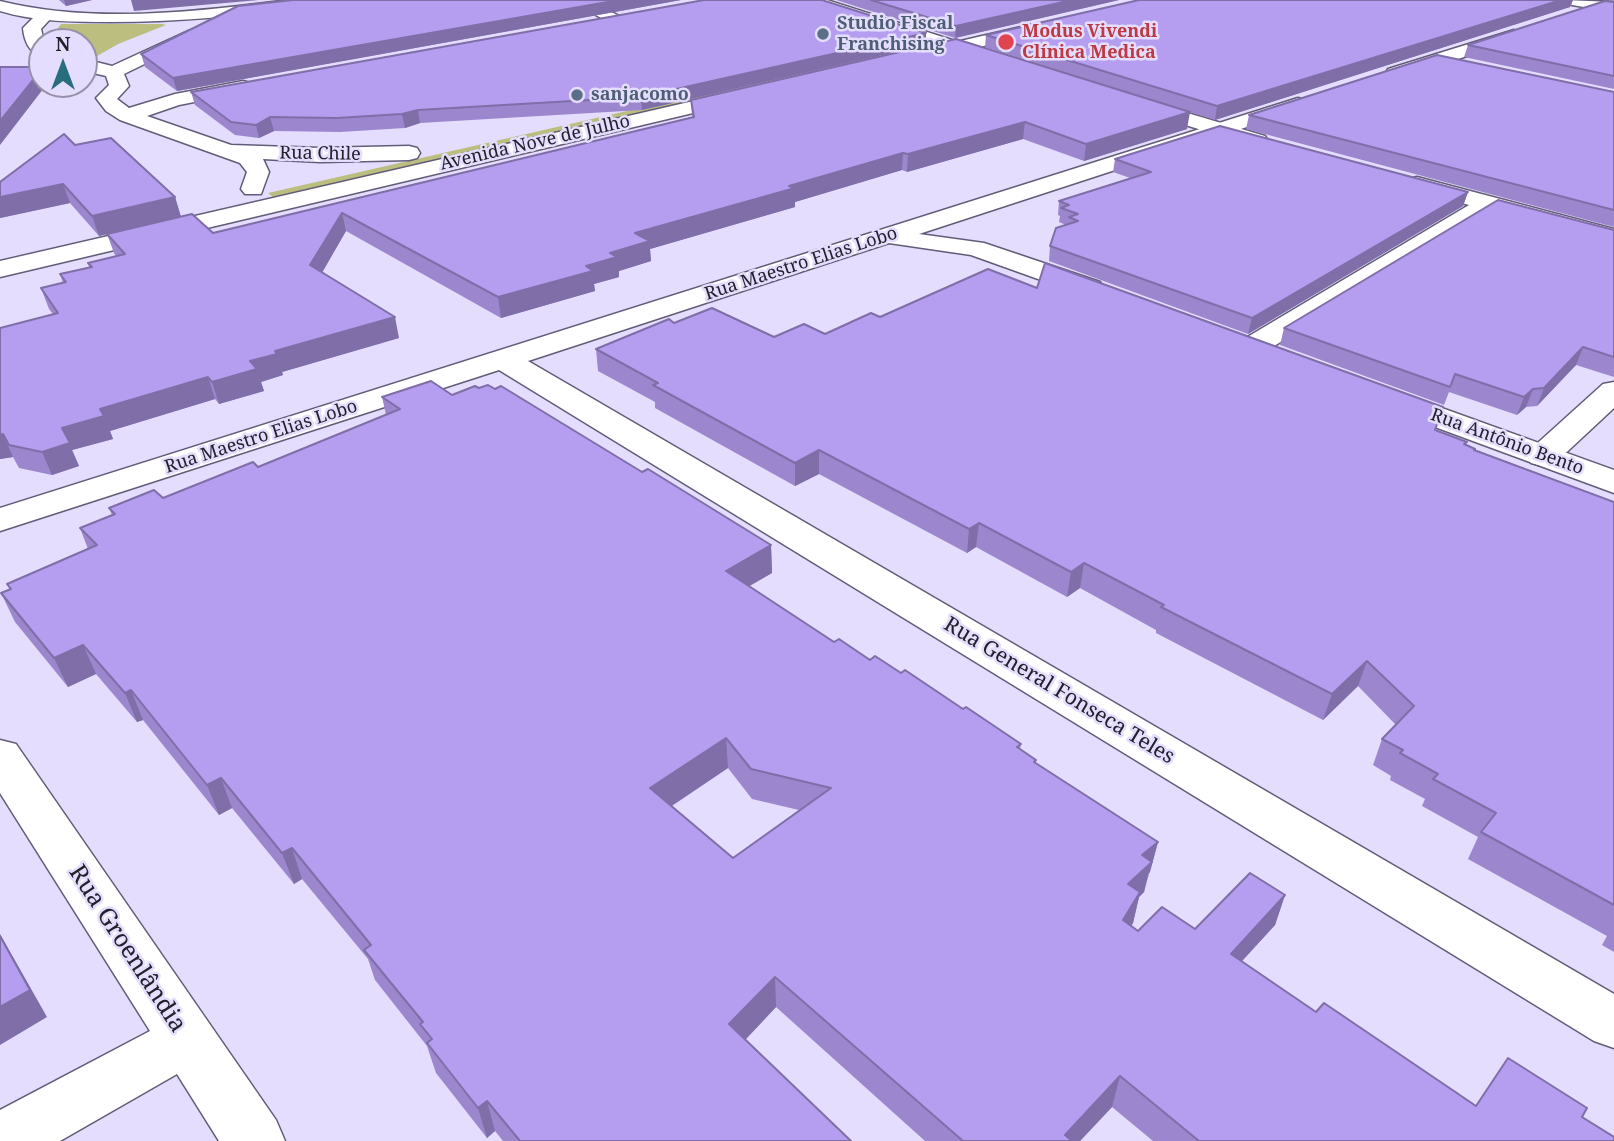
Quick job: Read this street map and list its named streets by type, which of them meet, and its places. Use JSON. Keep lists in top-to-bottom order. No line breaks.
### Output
{"streets":{"street":["Avenida Nove de Julho","Rua Chile","Rua Maestro Elias Lobo","Rua Antônio Bento","Rua General Fonseca Teles","Rua Groenlândia"]},"crossings":[["Avenida Nove de Julho","Rua Chile"],["Rua Maestro Elias Lobo","Rua General Fonseca Teles"]],"places":["Studio Fiscal Franchising","Modus Vivendi Clínica Medica","sanjacomo"],"north":"top"}
